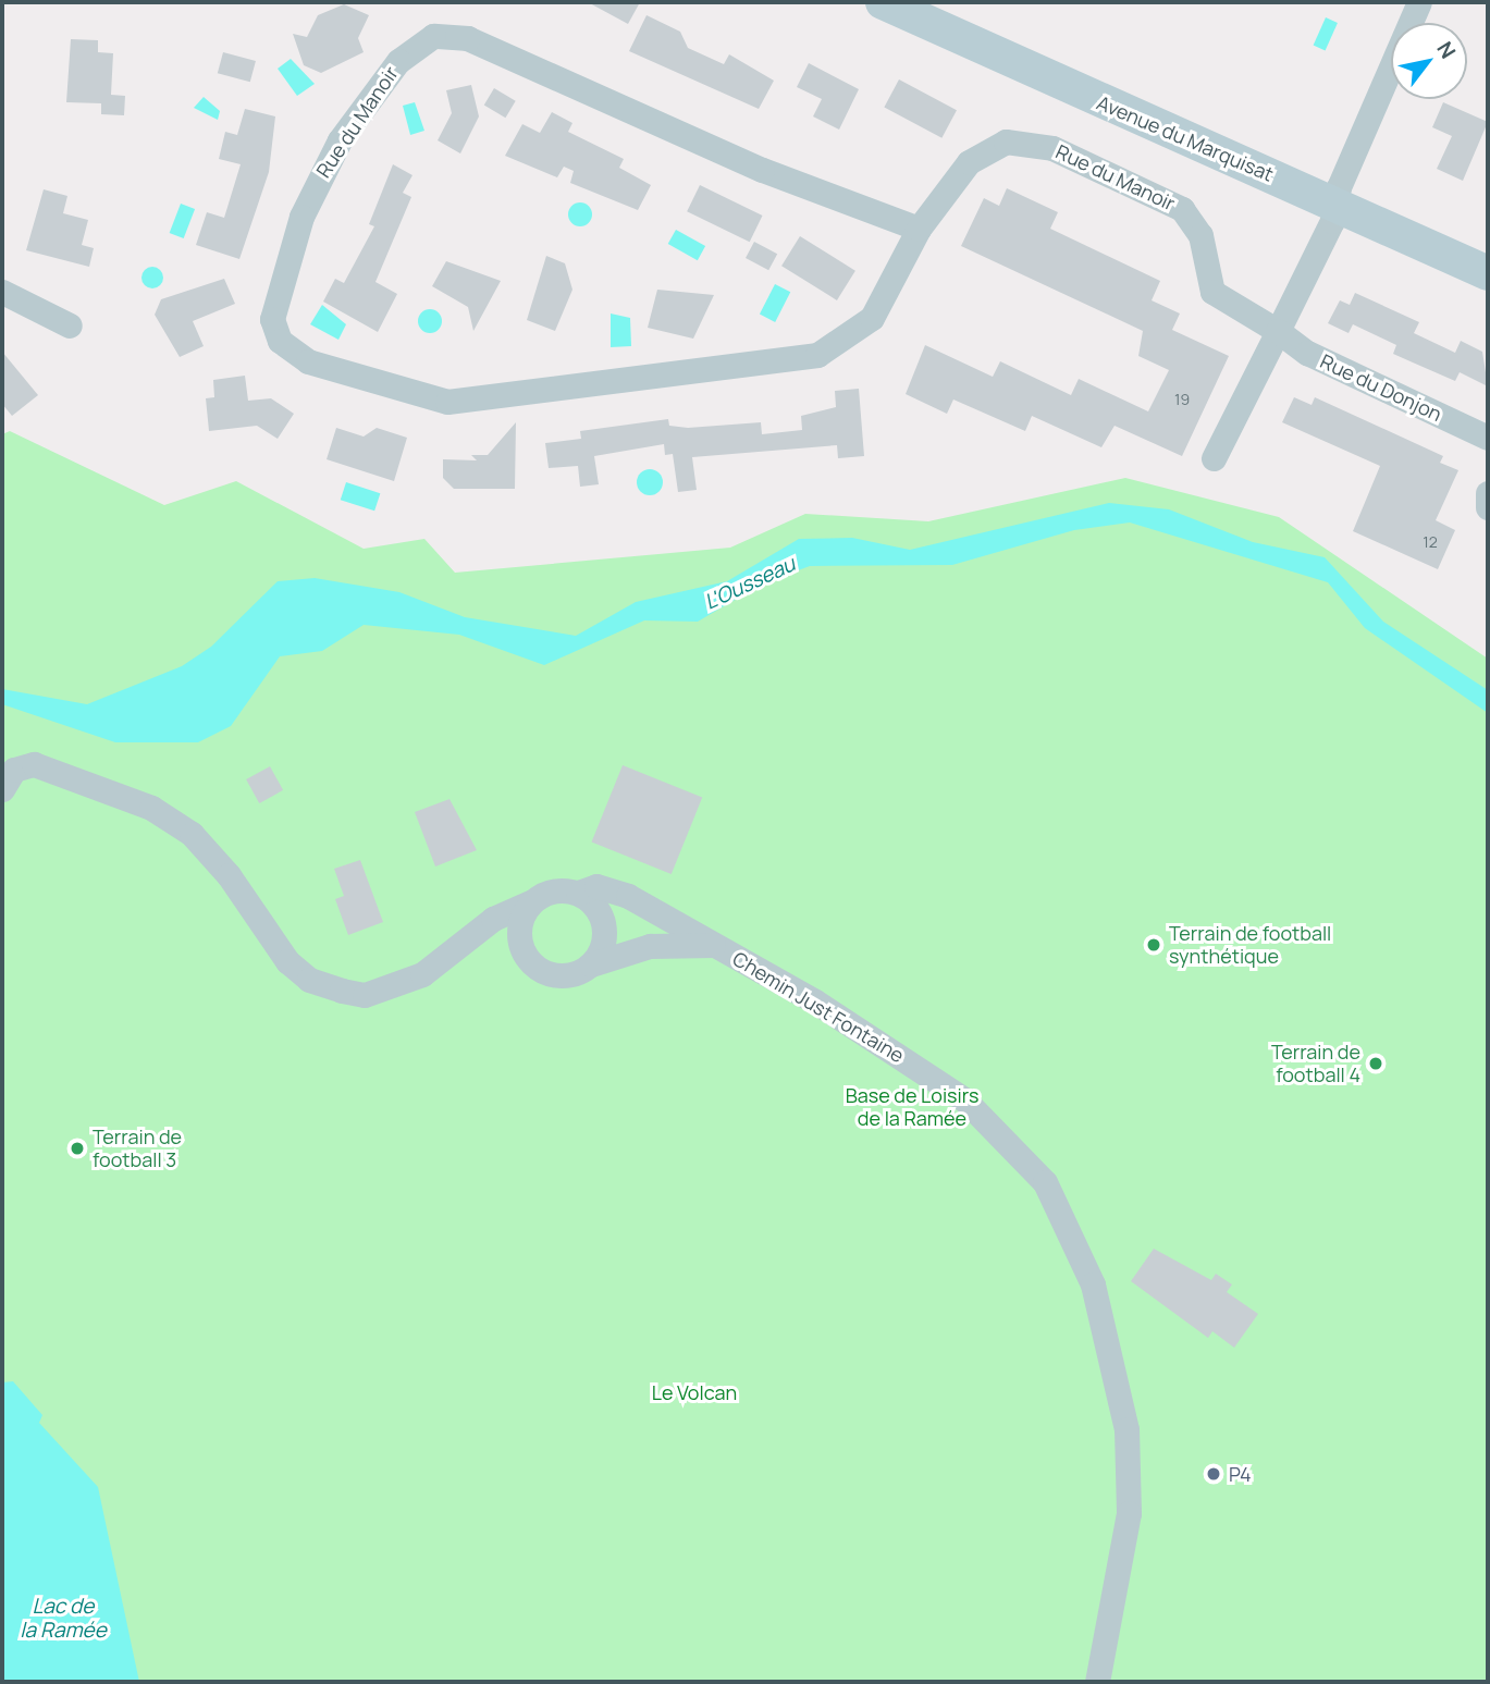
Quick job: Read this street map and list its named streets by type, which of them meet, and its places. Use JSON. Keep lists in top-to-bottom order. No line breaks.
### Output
{"streets":{"main road":["Avenue du Marquisat"],"street":["Rue du Manoir","Rue du Donjon","Chemin Just Fontaine"]},"crossings":[["Rue du Manoir","Rue du Donjon"]],"water":["L'Ousseau","Lac de la Ramée"],"parks":["Base de Loisirs de la Ramée","Le Volcan"],"places":["Terrain de football synthétique","Terrain de football 4","Terrain de football 3","P4"],"house_numbers":["19","12"],"north":"top right"}
